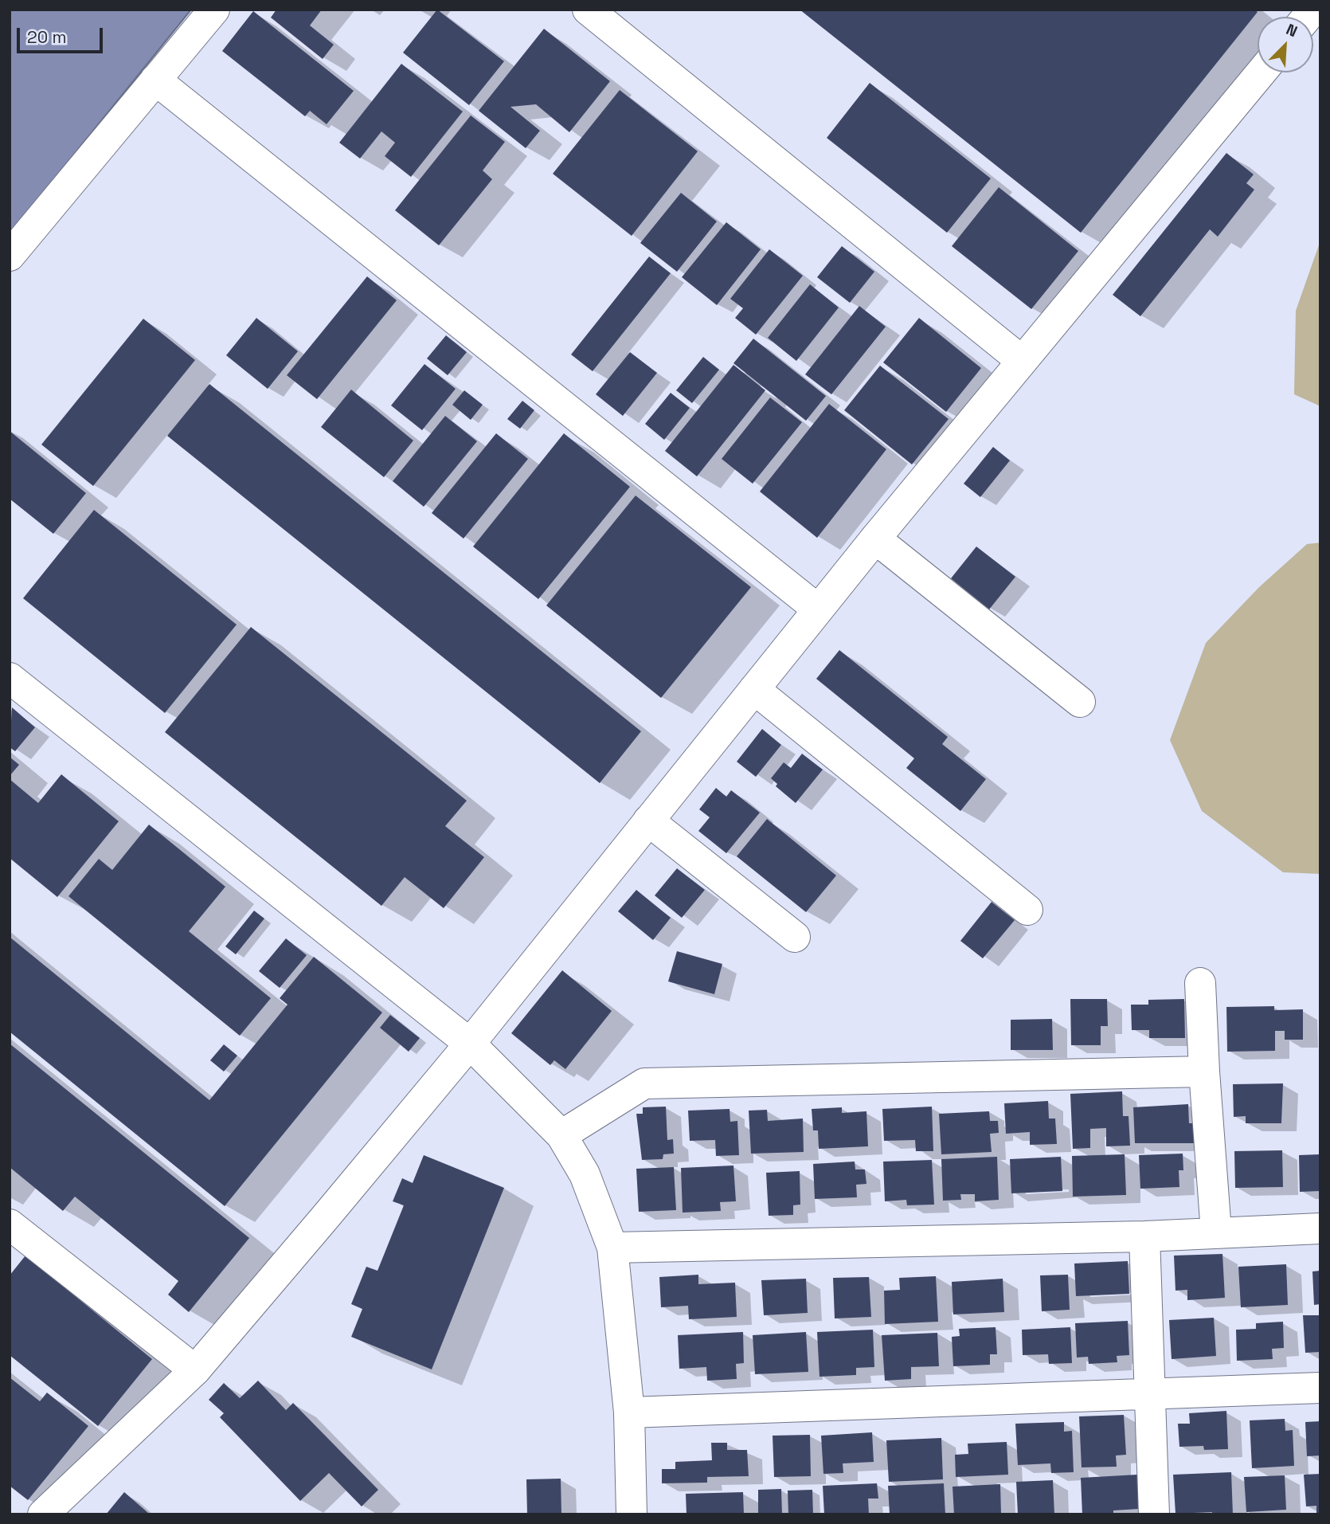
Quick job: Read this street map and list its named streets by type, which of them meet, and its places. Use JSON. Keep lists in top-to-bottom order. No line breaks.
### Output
{"scale_bar":"20 m","north":"top right"}
